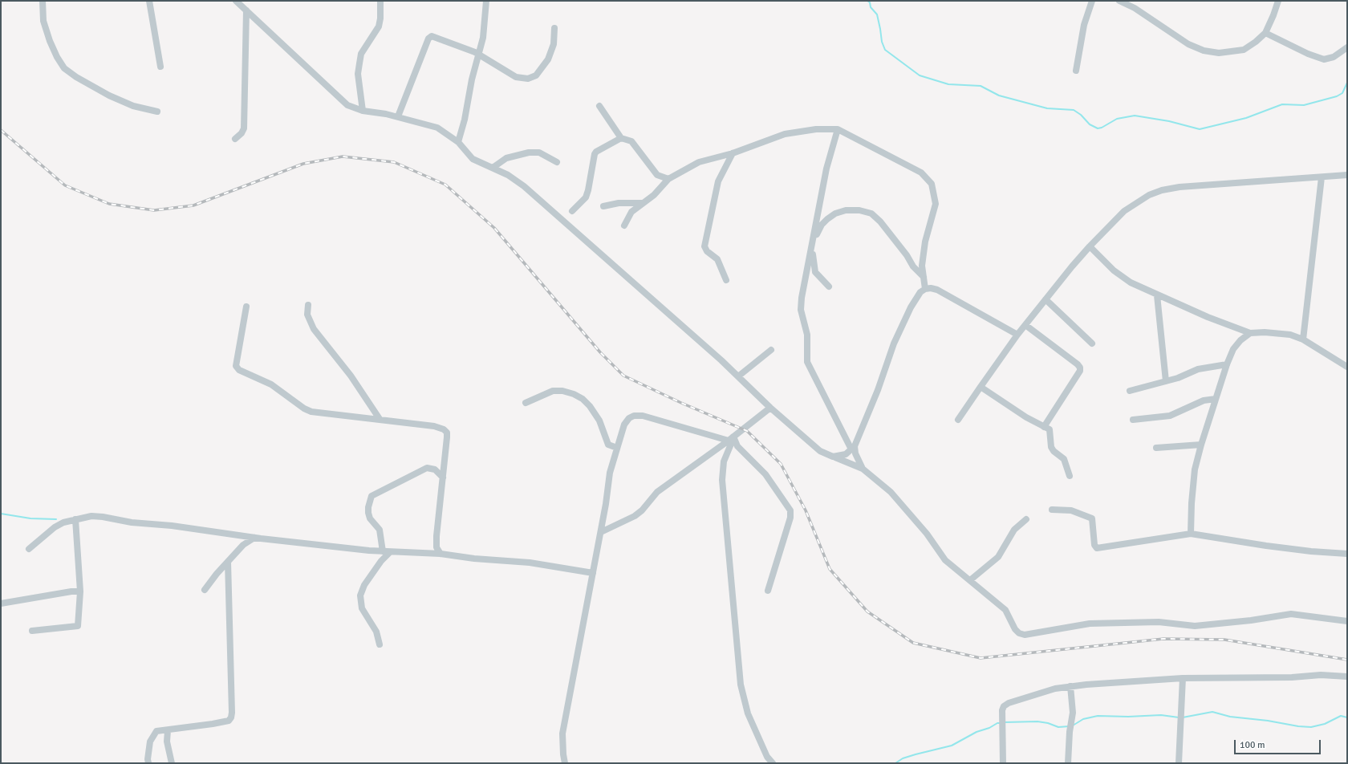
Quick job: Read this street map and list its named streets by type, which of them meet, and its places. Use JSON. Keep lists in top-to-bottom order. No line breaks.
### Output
{"scale_bar":"100 m"}
